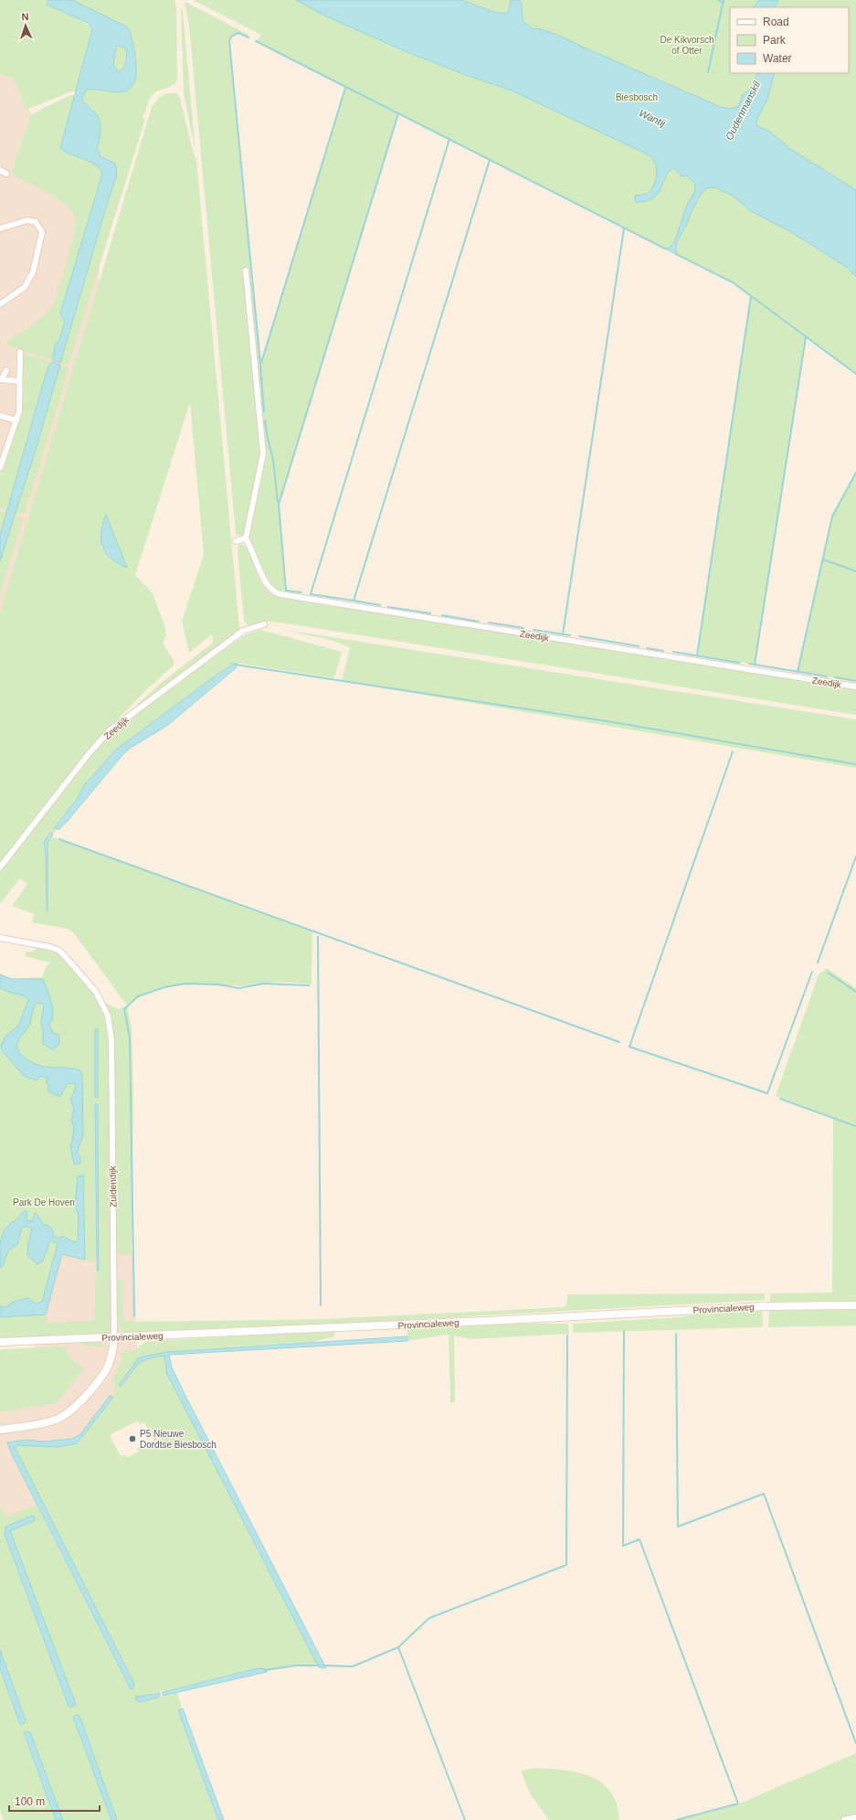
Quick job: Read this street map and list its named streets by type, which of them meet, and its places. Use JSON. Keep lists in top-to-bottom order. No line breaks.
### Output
{"streets":{"main road":["Zuidendijk","Provincialeweg"],"street":["Zeedijk"]},"crossings":[["Zuidendijk","Provincialeweg"]],"water":["Oudenmanskil","Wantij"],"parks":["De Kikvorsch of Otter","Biesbosch","Park De Hoven"],"places":["P5 Nieuwe Dordtse Biesbosch"],"legend":["Road","Park","Water"],"scale_bar":"100 m","north":"top"}
